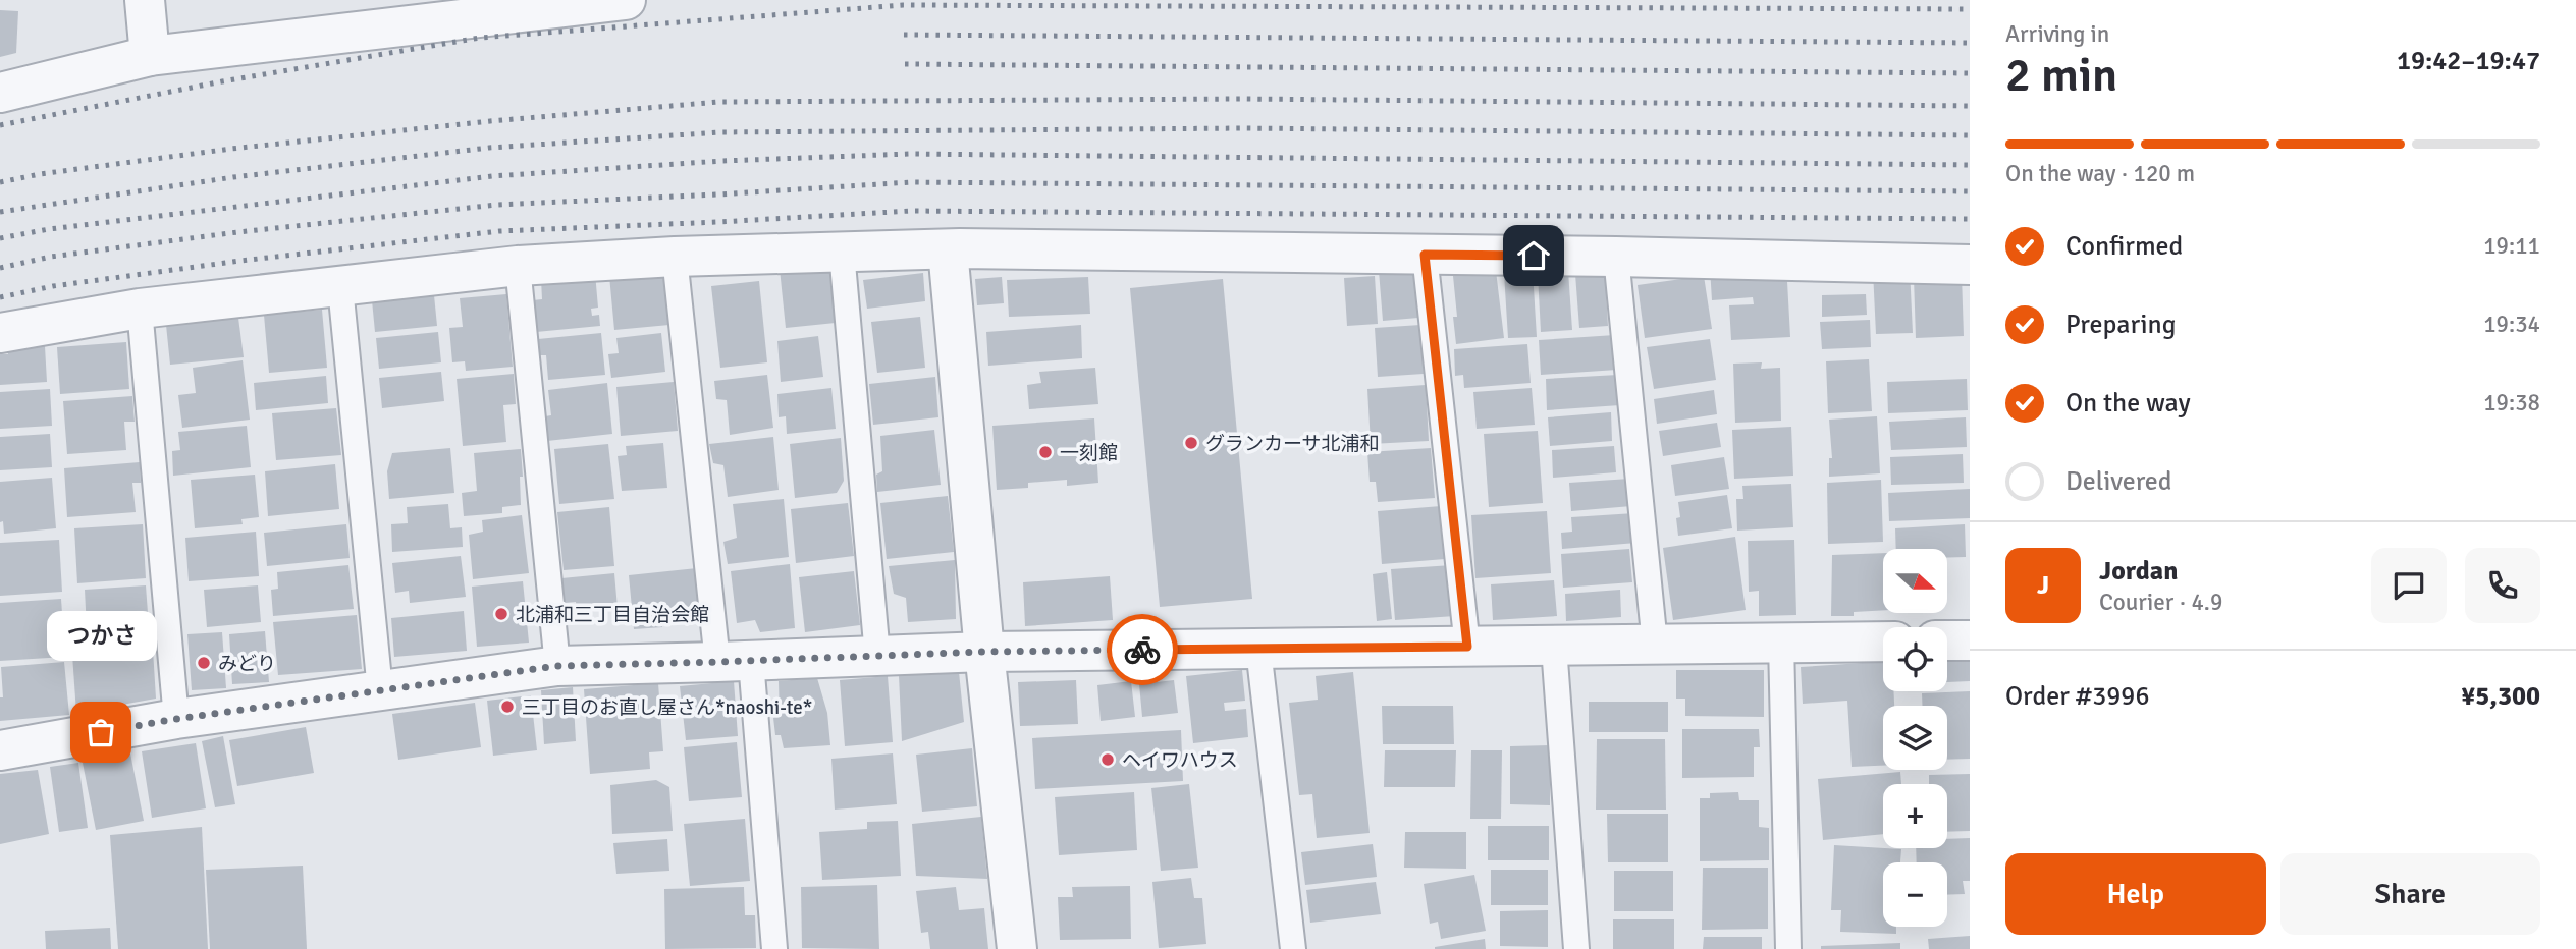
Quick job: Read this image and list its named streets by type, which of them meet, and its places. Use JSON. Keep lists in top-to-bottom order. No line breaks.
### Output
{"places":["グランカーサ北浦和","一刻館","北浦和三丁目自治会館","みどり","三丁目のお直し屋さん*naoshi-te*","つかさ","ヘイワハウス"],"north":"right","page":{"heading":["2 min","Arriving in","19:42–19:47"],"panel":["Jordan","Courier · 4.9","Order #3996","¥5,300"],"bar":"On the way · 120 m","list":[["Confirmed","19:11"],["Preparing","19:34"],["On the way","19:38"],"Delivered"],"round":"J","map_buttons":["+","−"],"bubble":"つかさ","buttons":["Help","Share"]}}
